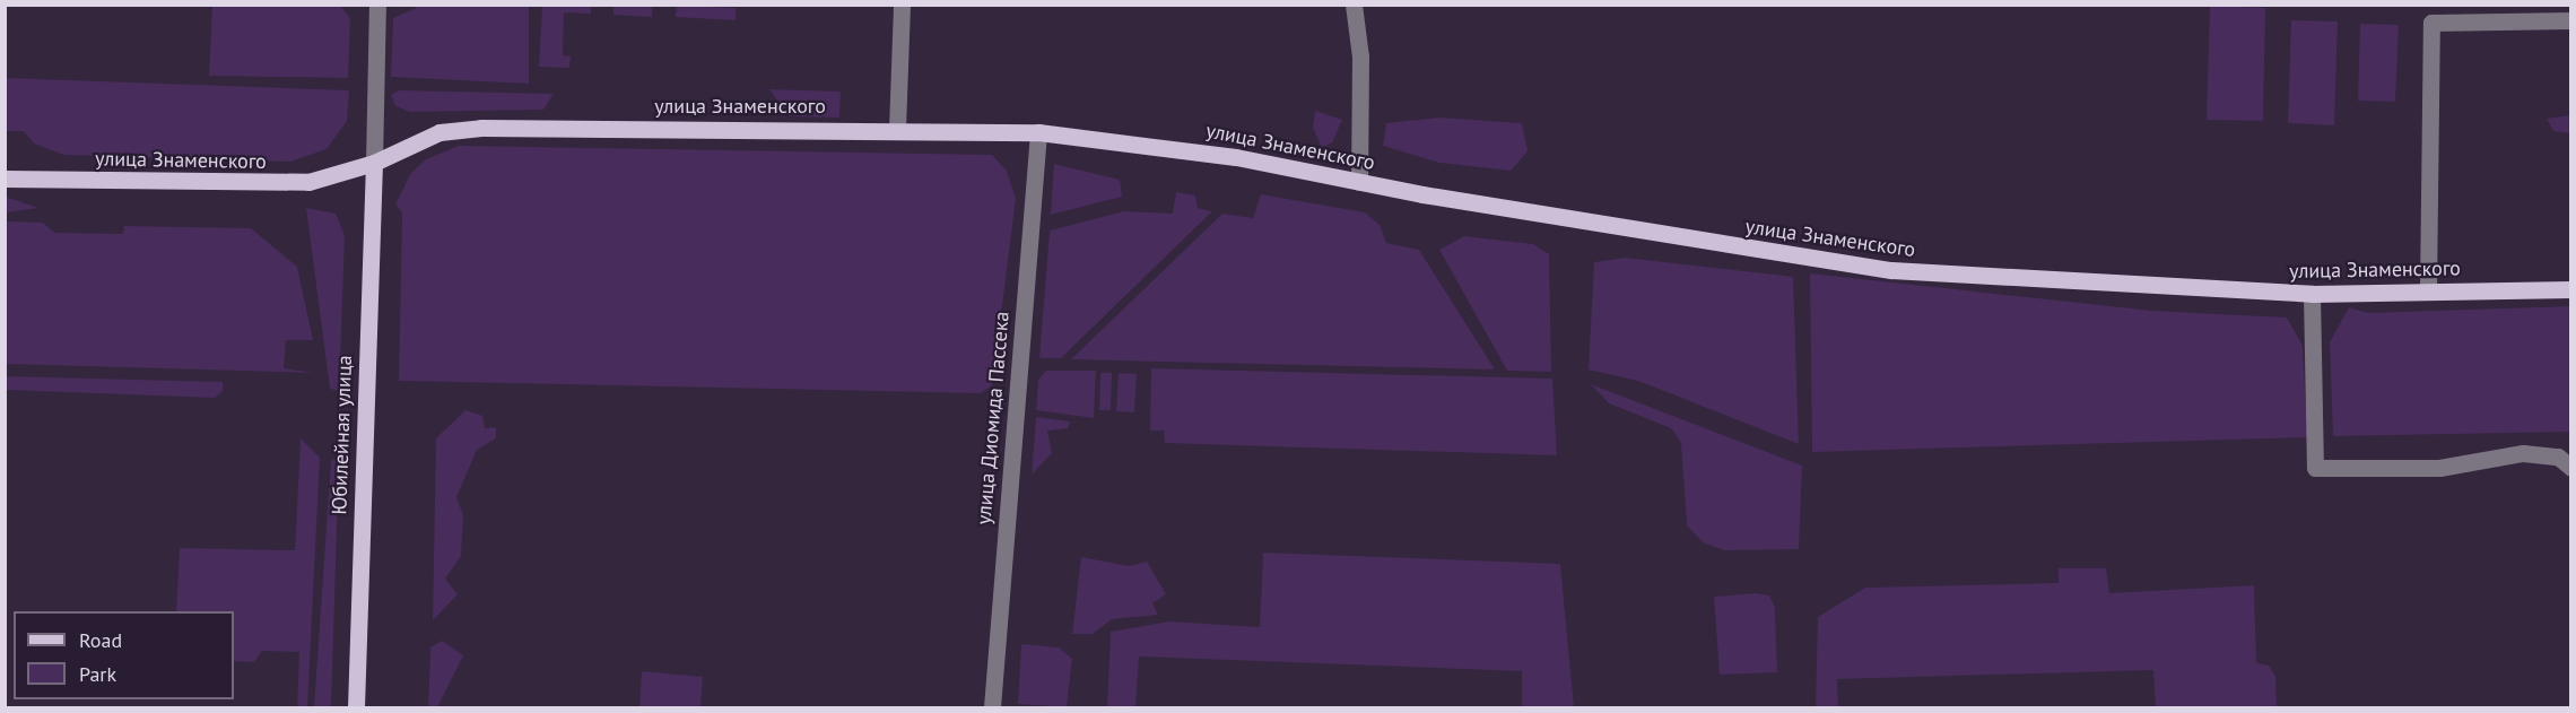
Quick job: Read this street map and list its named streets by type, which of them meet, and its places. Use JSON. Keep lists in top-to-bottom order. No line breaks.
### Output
{"streets":{"main road":["улица Знаменского","Юбилейная улица"],"street":["улица Диомида Пассека"]},"crossings":[["улица Знаменского","улица Диомида Пассека"],["улица Знаменского","Юбилейная улица"]],"legend":["Road","Park"]}
